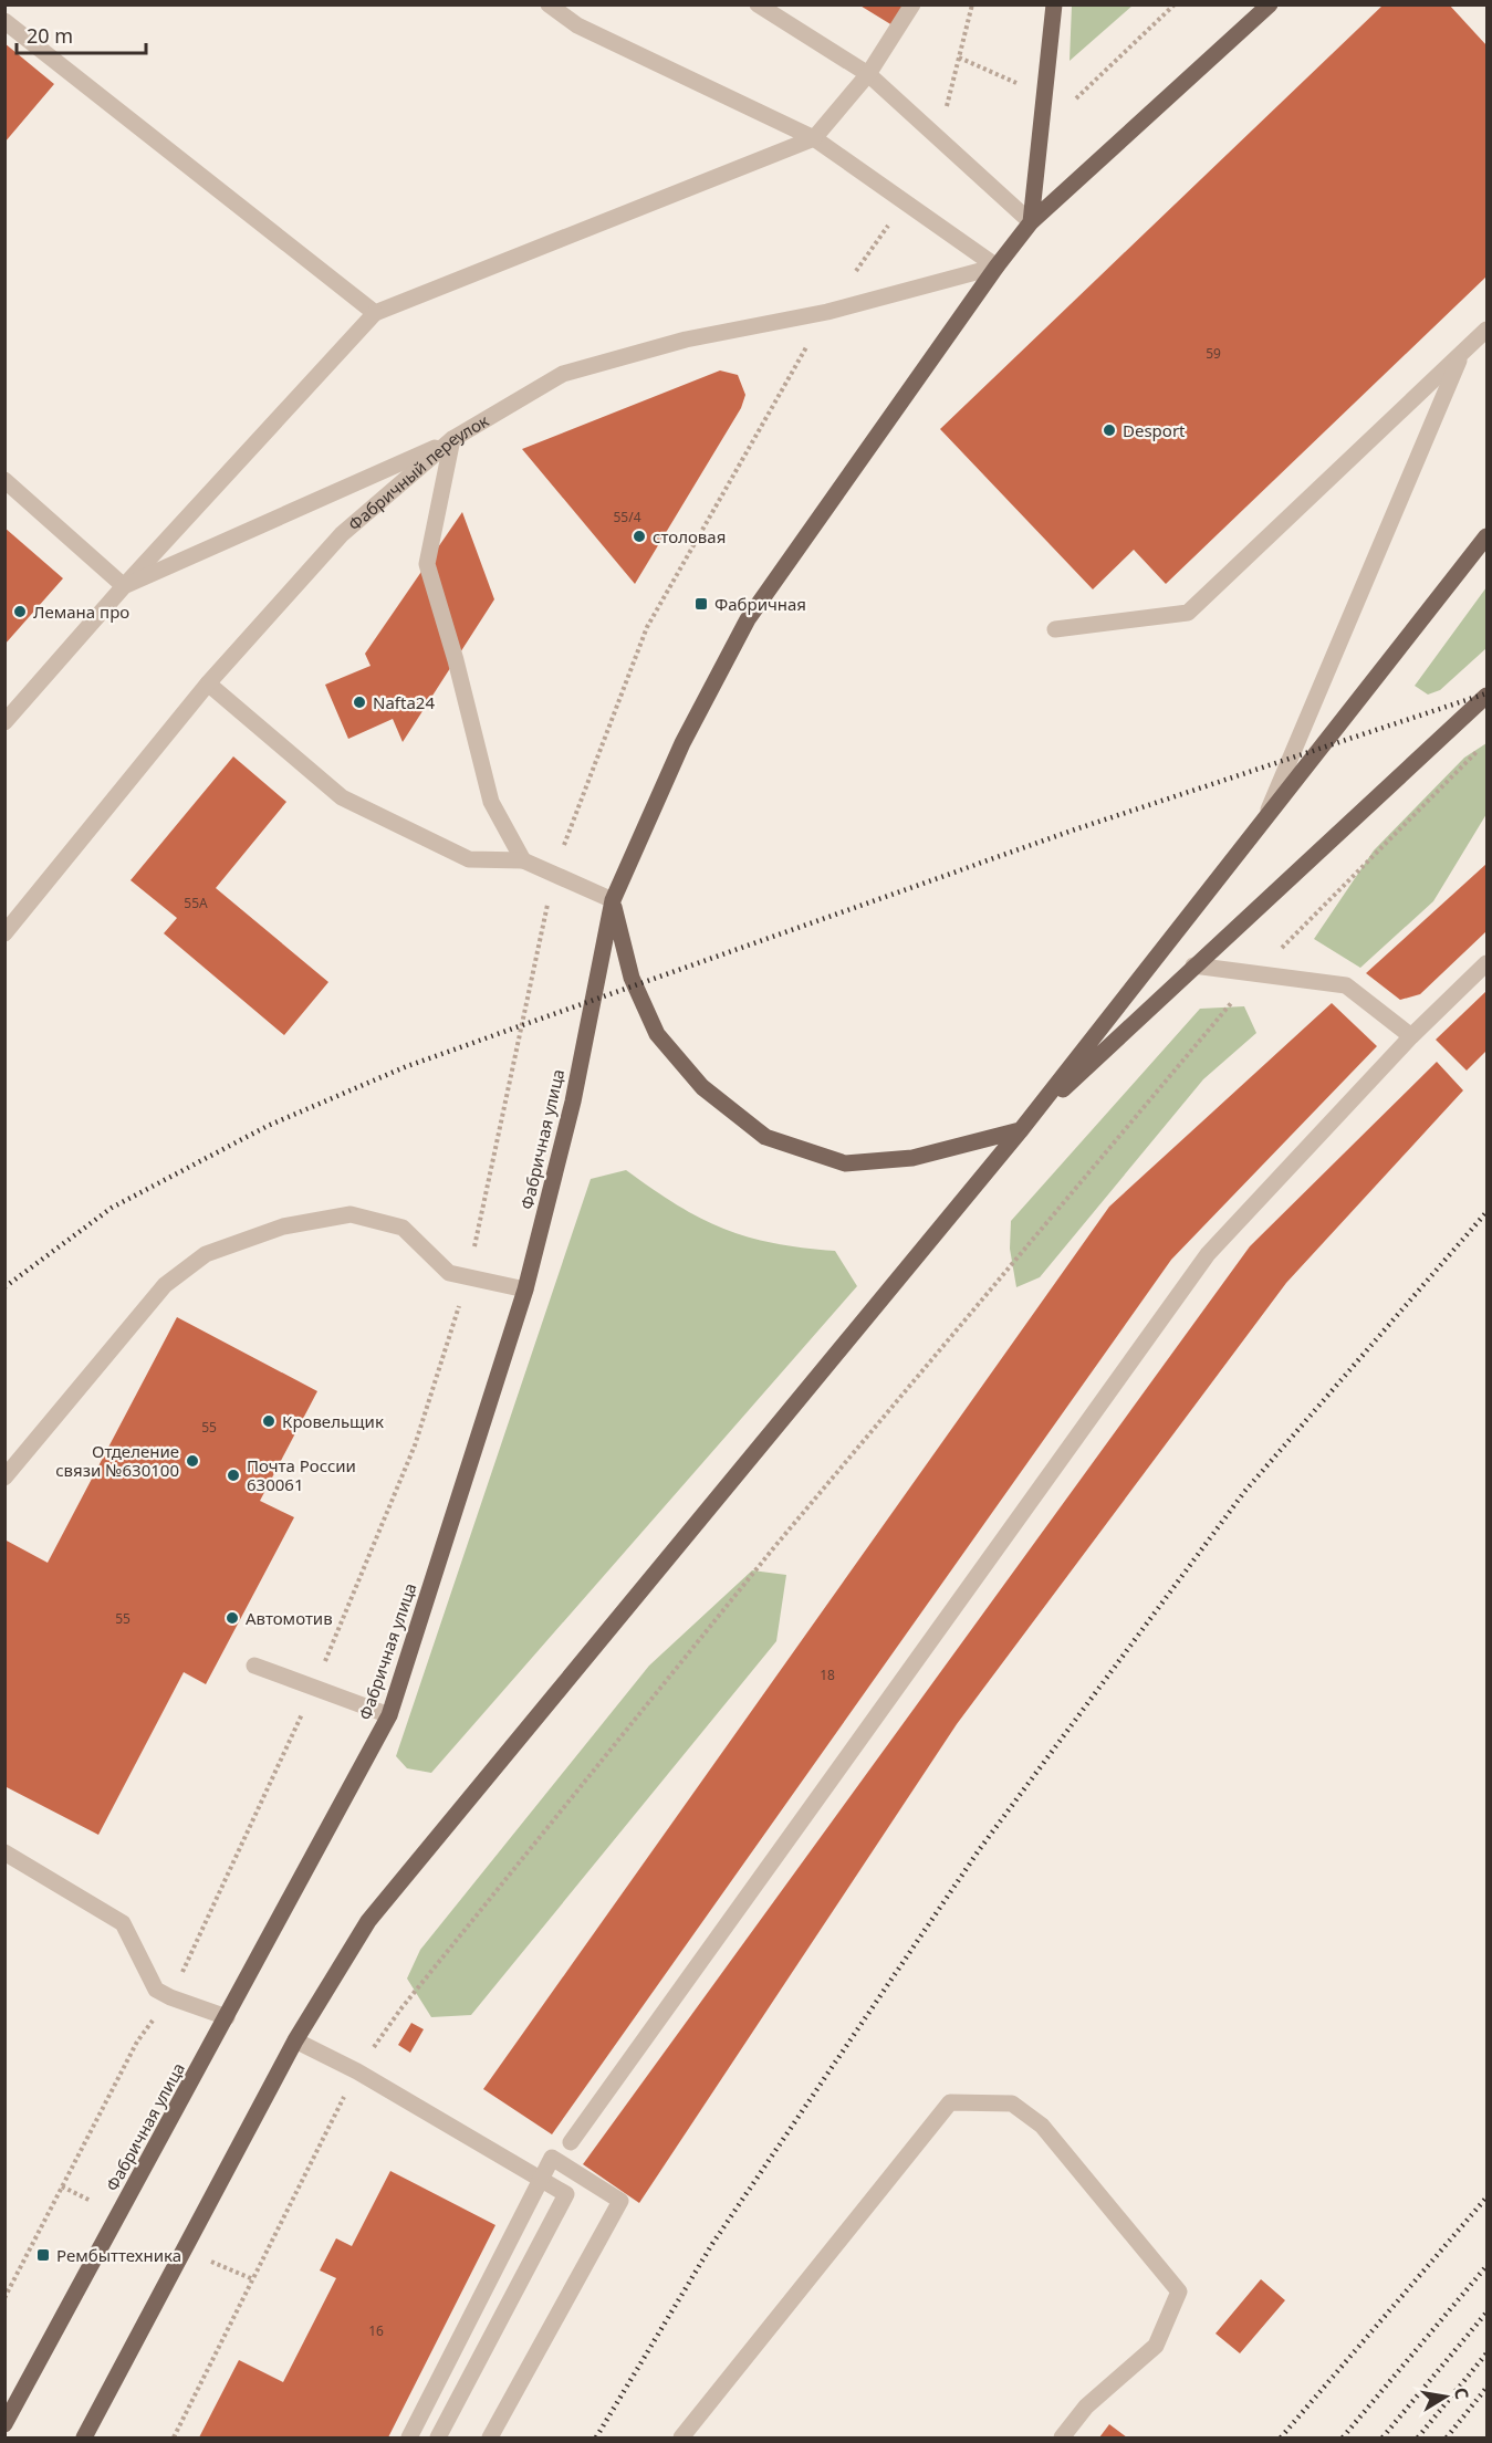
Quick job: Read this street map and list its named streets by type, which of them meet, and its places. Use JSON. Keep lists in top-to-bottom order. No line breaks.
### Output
{"streets":{"main road":["Фабричная улица"],"street":["Фабричный переулок"]},"crossings":[["Фабричный переулок","Фабричная улица"]],"places":{"other":["Desport","столовая","Лемана про","Nafta24","Кровельщик","Отделение связи №630100","Почта России 630061","Автомотив"],"transit":["Фабричная","Рембыттехника"]},"house_numbers":["59","55/4","55А","55","55","18","16"],"scale_bar":"20 m","north":"right"}
